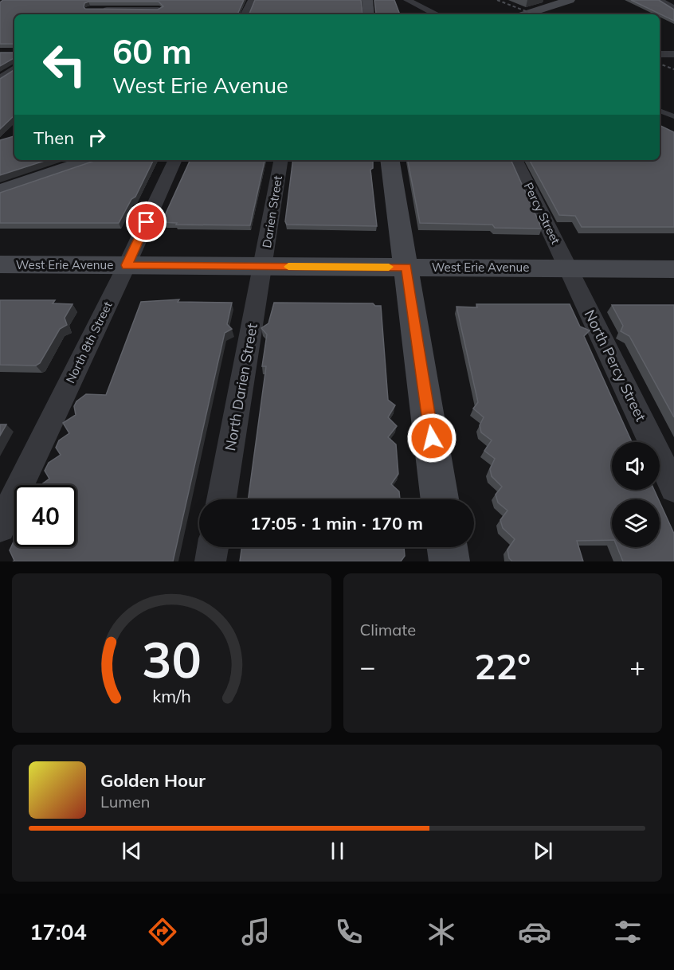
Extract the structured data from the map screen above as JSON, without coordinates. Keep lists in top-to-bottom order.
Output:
{
  "streets": {
    "street": [
      "Darien Street",
      "Percy Street",
      "West Erie Avenue",
      "North 8th Street",
      "North Percy Street",
      "North Darien Street"
    ]
  },
  "crossings": [
    ["Darien Street", "West Erie Avenue"],
    ["Darien Street", "North Darien Street"],
    ["Percy Street", "West Erie Avenue"],
    ["Percy Street", "North Percy Street"],
    ["West Erie Avenue", "North 8th Street"],
    ["West Erie Avenue", "North Percy Street"],
    ["West Erie Avenue", "North Darien Street"]
  ],
  "page": {
    "turn": ["60 m", "West Erie Avenue"],
    "then": "Then",
    "limit": "40",
    "trip": "17:05 · 1 min · 170 m",
    "tile": "Climate",
    "heat": ["−", "22°", "+"],
    "song": ["Golden Hour", "Lumen"],
    "tabs": "17:04",
    "gauge": ["30", "km/h"]
  }
}
